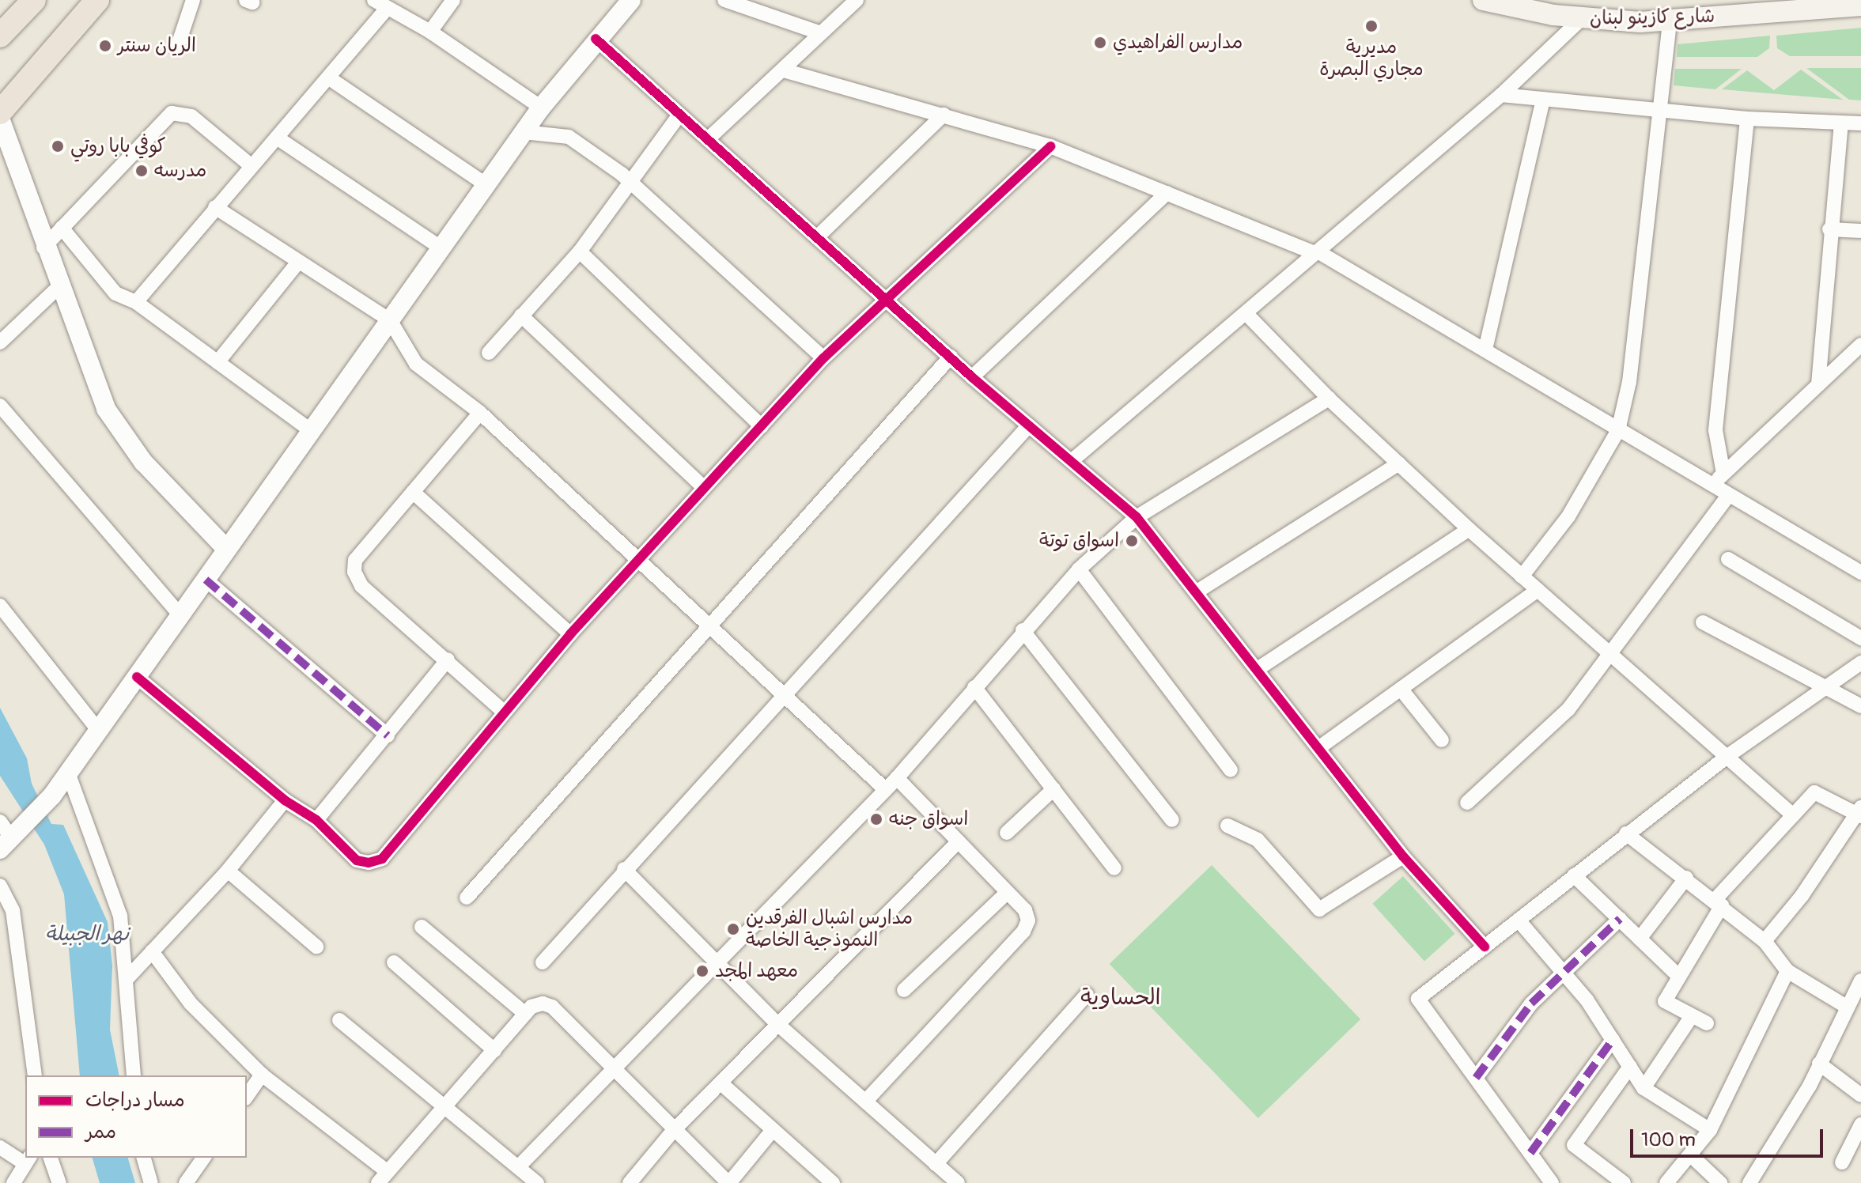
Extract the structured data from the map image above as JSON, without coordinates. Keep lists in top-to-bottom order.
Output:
{
  "streets": {
    "main road": ["شارع كازينو لبنان"]
  },
  "districts": ["الحساوية"],
  "water": ["نهر الجبيلة"],
  "places": [
    "مديرية مجاري البصرة",
    "مدارس الفراهيدي",
    "الريان سنتر",
    "كوفي بابا روتي",
    "مدرسه",
    "اسواق توتة",
    "اسواق جنه",
    "مدارس اشبال الفرقدين النموذجية الخاصة",
    "معهد المجد"
  ],
  "legend": ["مسار دراجات", "ممر"],
  "scale_bar": "100 m"
}
